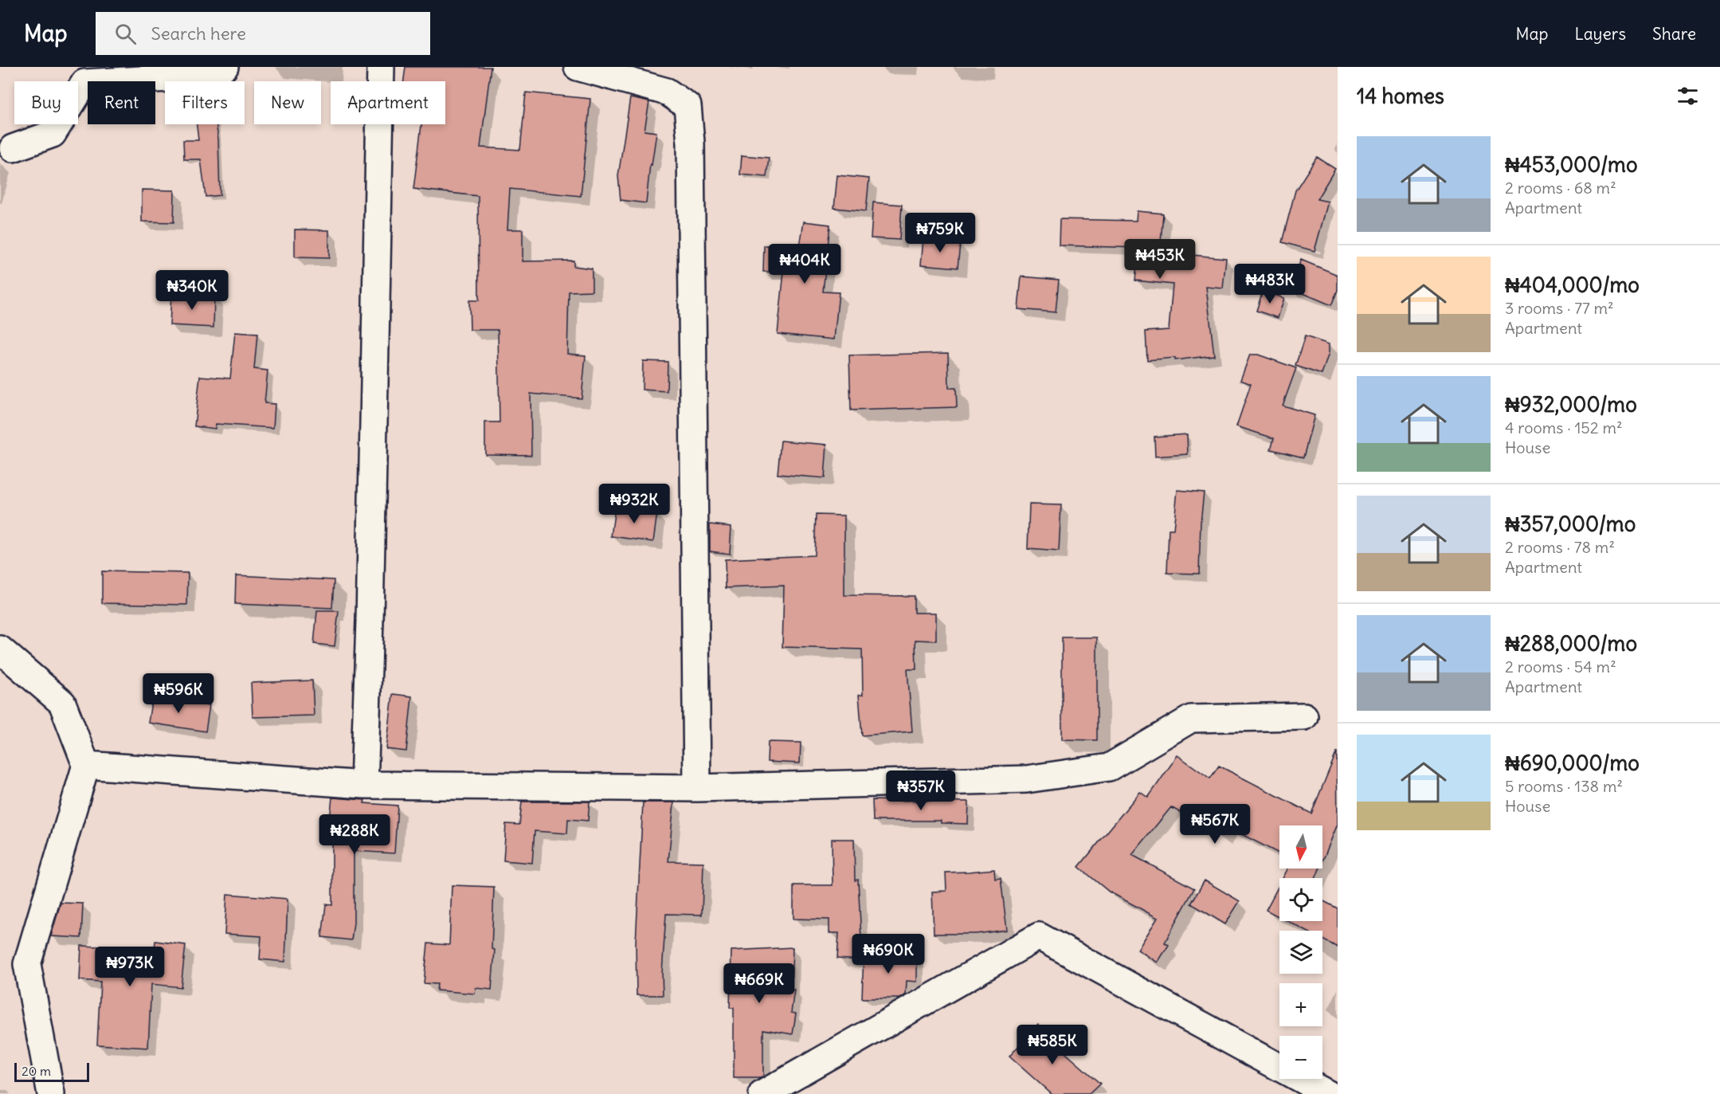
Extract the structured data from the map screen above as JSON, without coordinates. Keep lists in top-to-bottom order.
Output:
{
  "scale_bar": "20 m",
  "north": "bottom",
  "page": {
    "header": "Map",
    "search": "Search here",
    "nav": ["Map", "Layers", "Share"],
    "heading": "14 homes",
    "chip": [
      "Buy",
      "Rent",
      "Filters",
      "New",
      "Apartment"
    ],
    "list": [
      {
        "name": "₦453,000/mo",
        "note": "2 rooms · 68 m² · Apartment"
      },
      {
        "name": "₦404,000/mo",
        "note": "3 rooms · 77 m² · Apartment"
      },
      {
        "name": "₦932,000/mo",
        "note": "4 rooms · 152 m² · House"
      },
      {
        "name": "₦357,000/mo",
        "note": "2 rooms · 78 m² · Apartment"
      },
      {
        "name": "₦288,000/mo",
        "note": "2 rooms · 54 m² · Apartment"
      },
      {
        "name": "₦690,000/mo",
        "note": "5 rooms · 138 m² · House"
      }
    ],
    "price": [
      "₦759K",
      "₦453K",
      "₦404K",
      "₦483K",
      "₦340K",
      "₦932K",
      "₦596K",
      "₦357K",
      "₦567K",
      "₦288K",
      "₦690K",
      "₦973K",
      "₦669K",
      "₦585K"
    ],
    "map_buttons": ["+", "−"],
    "scale": "20 m"
  }
}
